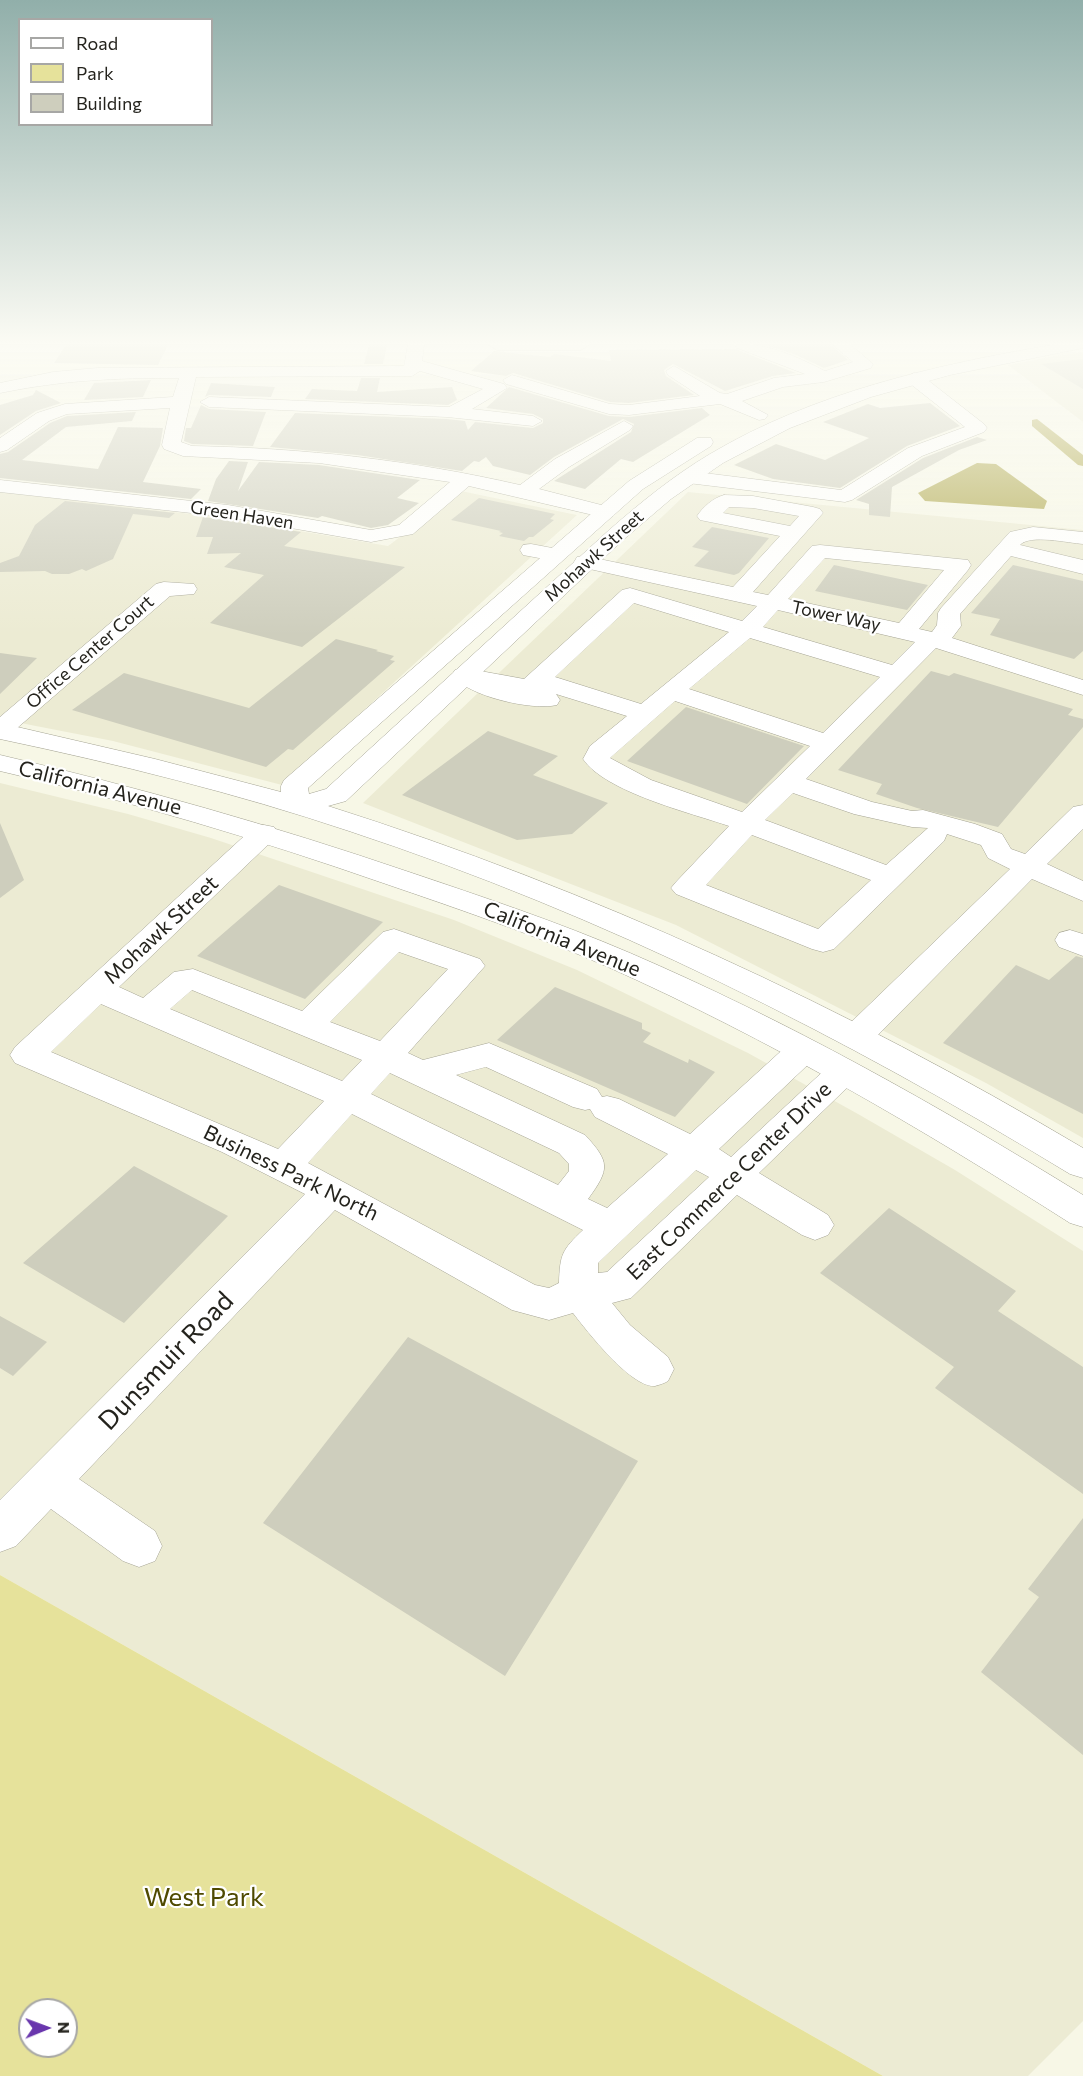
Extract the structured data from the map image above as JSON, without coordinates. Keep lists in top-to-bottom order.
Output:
{
  "streets": {
    "street": [
      "Green Haven",
      "Mohawk Street",
      "Tower Way",
      "Office Center Court",
      "California Avenue",
      "Business Park North",
      "East Commerce Center Drive",
      "Dunsmuir Road"
    ]
  },
  "crossings": [
    ["Mohawk Street", "Tower Way"],
    ["Mohawk Street", "California Avenue"],
    ["Mohawk Street", "Business Park North"],
    ["Office Center Court", "California Avenue"],
    ["California Avenue", "East Commerce Center Drive"],
    ["Business Park North", "East Commerce Center Drive"],
    ["Business Park North", "Dunsmuir Road"]
  ],
  "parks": ["West Park"],
  "legend": ["Road", "Park", "Building"],
  "north": "right"
}
